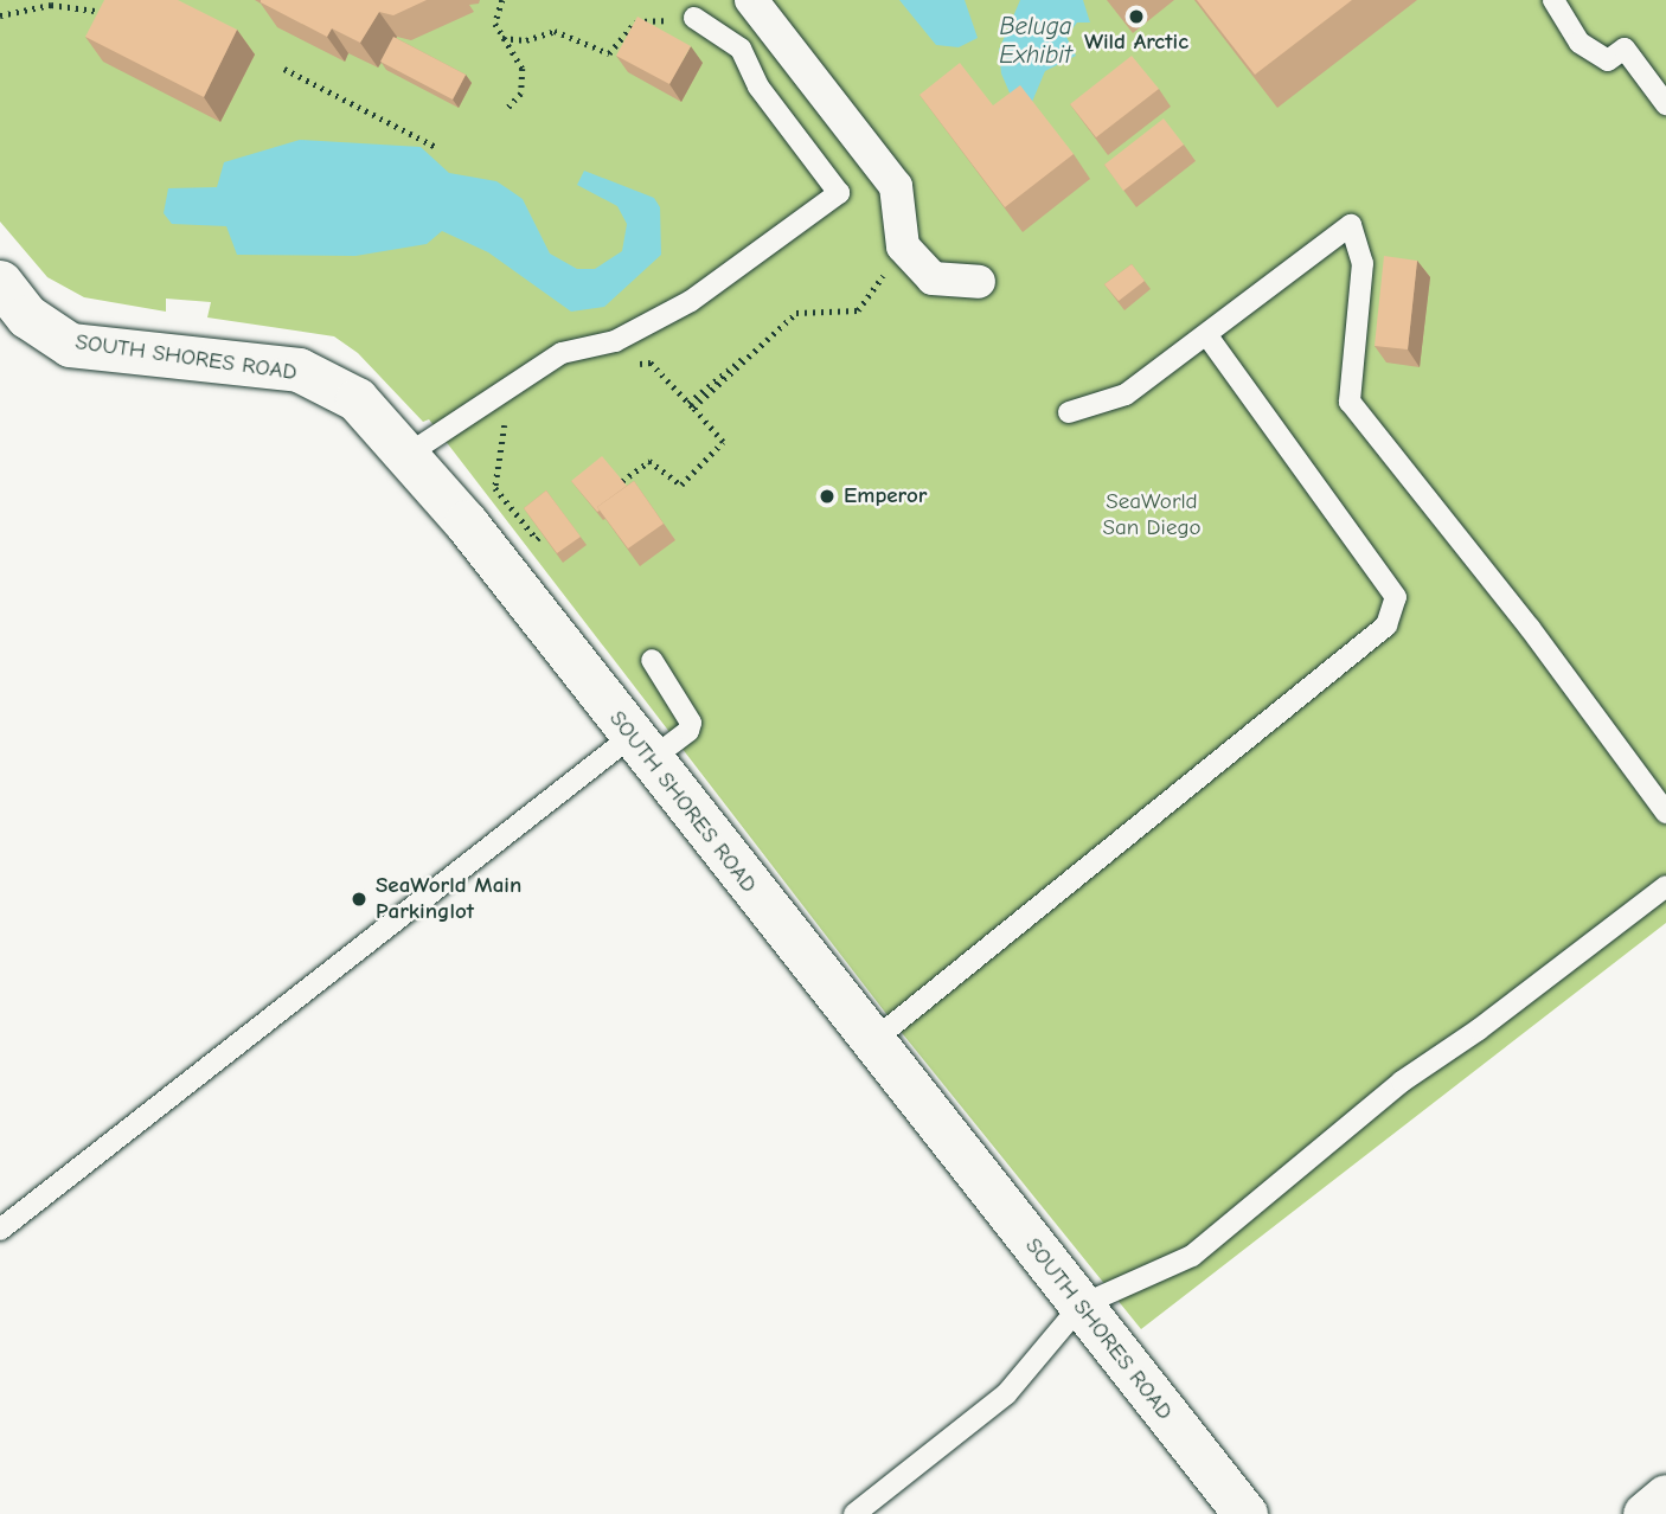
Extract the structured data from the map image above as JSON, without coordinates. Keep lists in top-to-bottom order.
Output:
{
  "streets": {
    "street": ["SOUTH SHORES ROAD"]
  },
  "water": ["Beluga Exhibit"],
  "parks": ["SeaWorld San Diego"],
  "places": ["Wild Arctic", "Emperor", "SeaWorld Main Parkinglot"]
}
